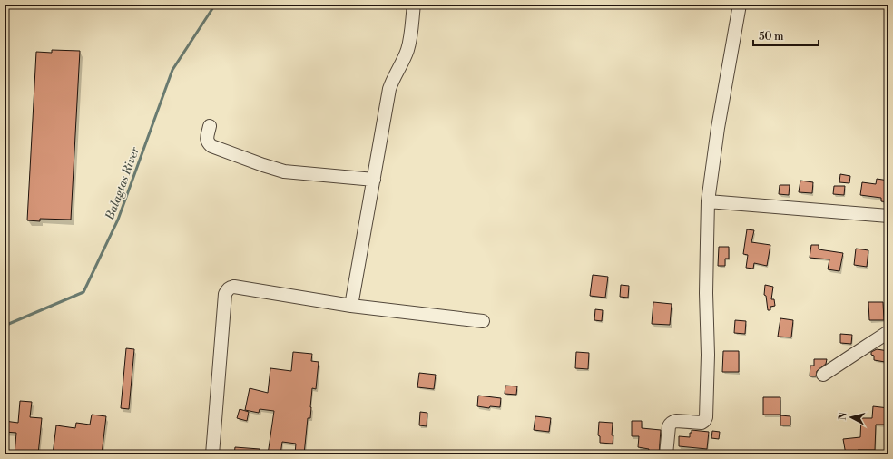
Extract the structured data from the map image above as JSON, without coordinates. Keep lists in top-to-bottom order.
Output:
{
  "water": ["Balagtas River"],
  "scale_bar": "50 m",
  "north": "left"
}
